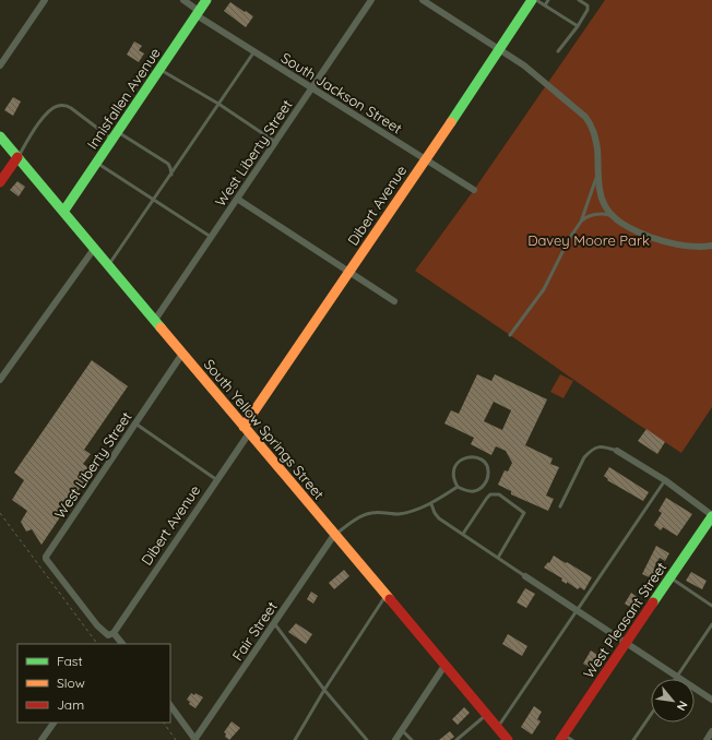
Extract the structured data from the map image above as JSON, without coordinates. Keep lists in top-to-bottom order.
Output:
{
  "streets": {
    "street": [
      "South Jackson Street",
      "Innisfallen Avenue",
      "West Liberty Street",
      "Dibert Avenue",
      "South Yellow Springs Street",
      "West Pleasant Street",
      "Fair Street"
    ]
  },
  "crossings": [
    ["South Jackson Street", "Innisfallen Avenue"],
    ["South Jackson Street", "West Liberty Street"],
    ["South Jackson Street", "Dibert Avenue"],
    ["Innisfallen Avenue", "South Yellow Springs Street"],
    ["West Liberty Street", "Dibert Avenue"],
    ["West Liberty Street", "South Yellow Springs Street"],
    ["Dibert Avenue", "South Yellow Springs Street"],
    ["South Yellow Springs Street", "Fair Street"]
  ],
  "parks": ["Davey Moore Park"],
  "legend": ["Fast", "Slow", "Jam"],
  "north": "bottom right"
}
